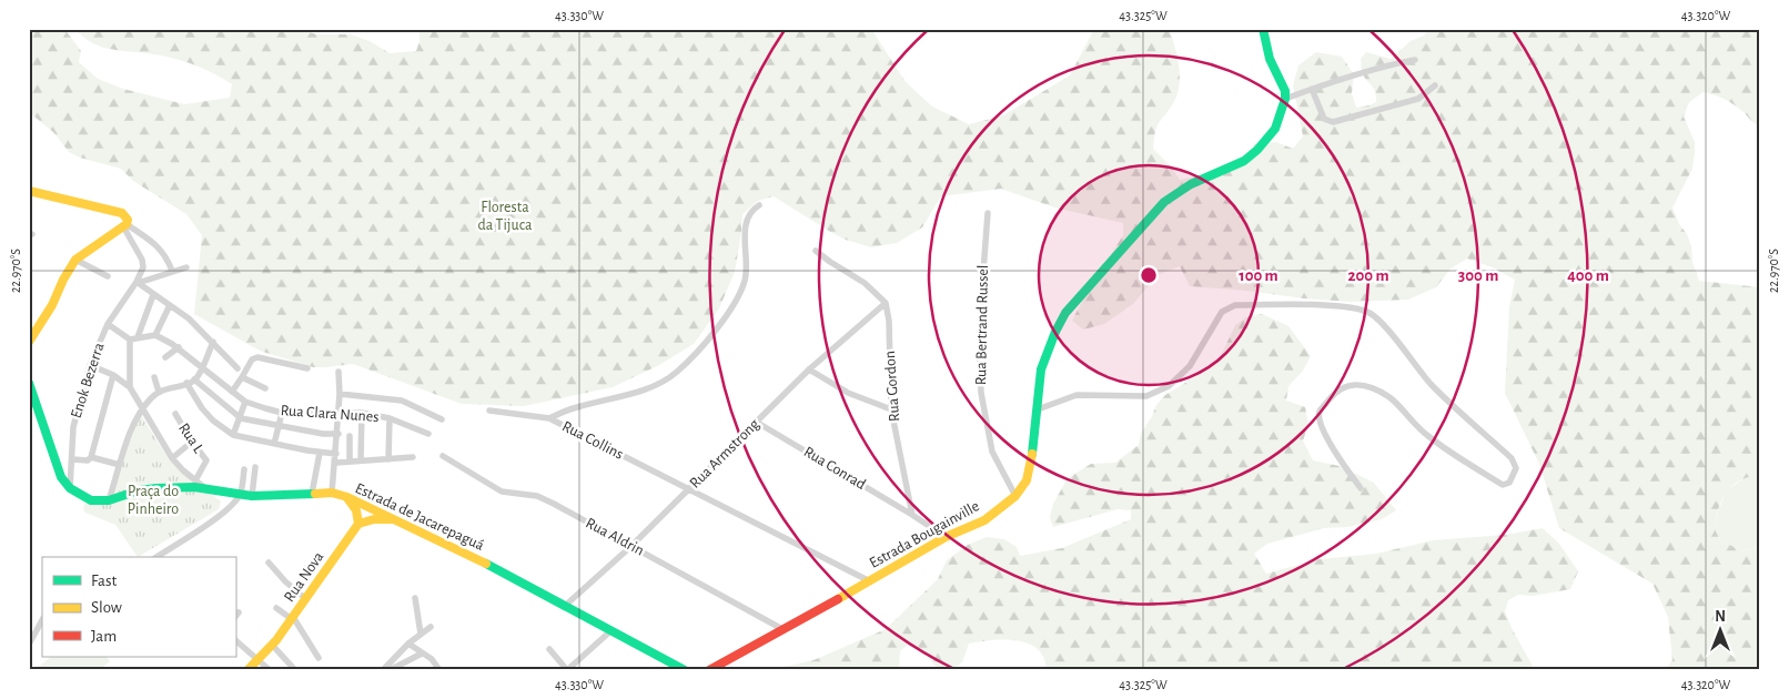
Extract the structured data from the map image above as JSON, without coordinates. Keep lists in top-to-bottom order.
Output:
{
  "streets": {
    "street": [
      "Rua Bertrand Russel",
      "Enok Bezerra",
      "Rua Gordon",
      "Rua Clara Nunes",
      "Rua L",
      "Rua Collins",
      "Rua Armstrong",
      "Rua Conrad",
      "Estrada de Jacarepaguá",
      "Estrada Bougainville",
      "Rua Aldrin",
      "Rua Nova"
    ]
  },
  "crossings": [
    ["Rua Bertrand Russel", "Estrada Bougainville"],
    ["Enok Bezerra", "Estrada de Jacarepaguá"],
    ["Rua Gordon", "Rua Armstrong"],
    ["Rua Gordon", "Rua Conrad"],
    ["Rua Collins", "Rua Armstrong"],
    ["Rua Collins", "Estrada Bougainville"],
    ["Rua Armstrong", "Rua Conrad"],
    ["Rua Armstrong", "Estrada de Jacarepaguá"],
    ["Rua Armstrong", "Rua Aldrin"],
    ["Estrada Bougainville", "Rua Aldrin"]
  ],
  "parks": ["Floresta da Tijuca", "Praça do Pinheiro"],
  "legend": ["Fast", "Slow", "Jam"],
  "north": "top",
  "coordinates": [
    "43.330°W",
    "43.325°W",
    "43.320°W",
    "22.970°S"
  ],
  "rings": [
    "100 m",
    "200 m",
    "300 m",
    "400 m"
  ]
}
